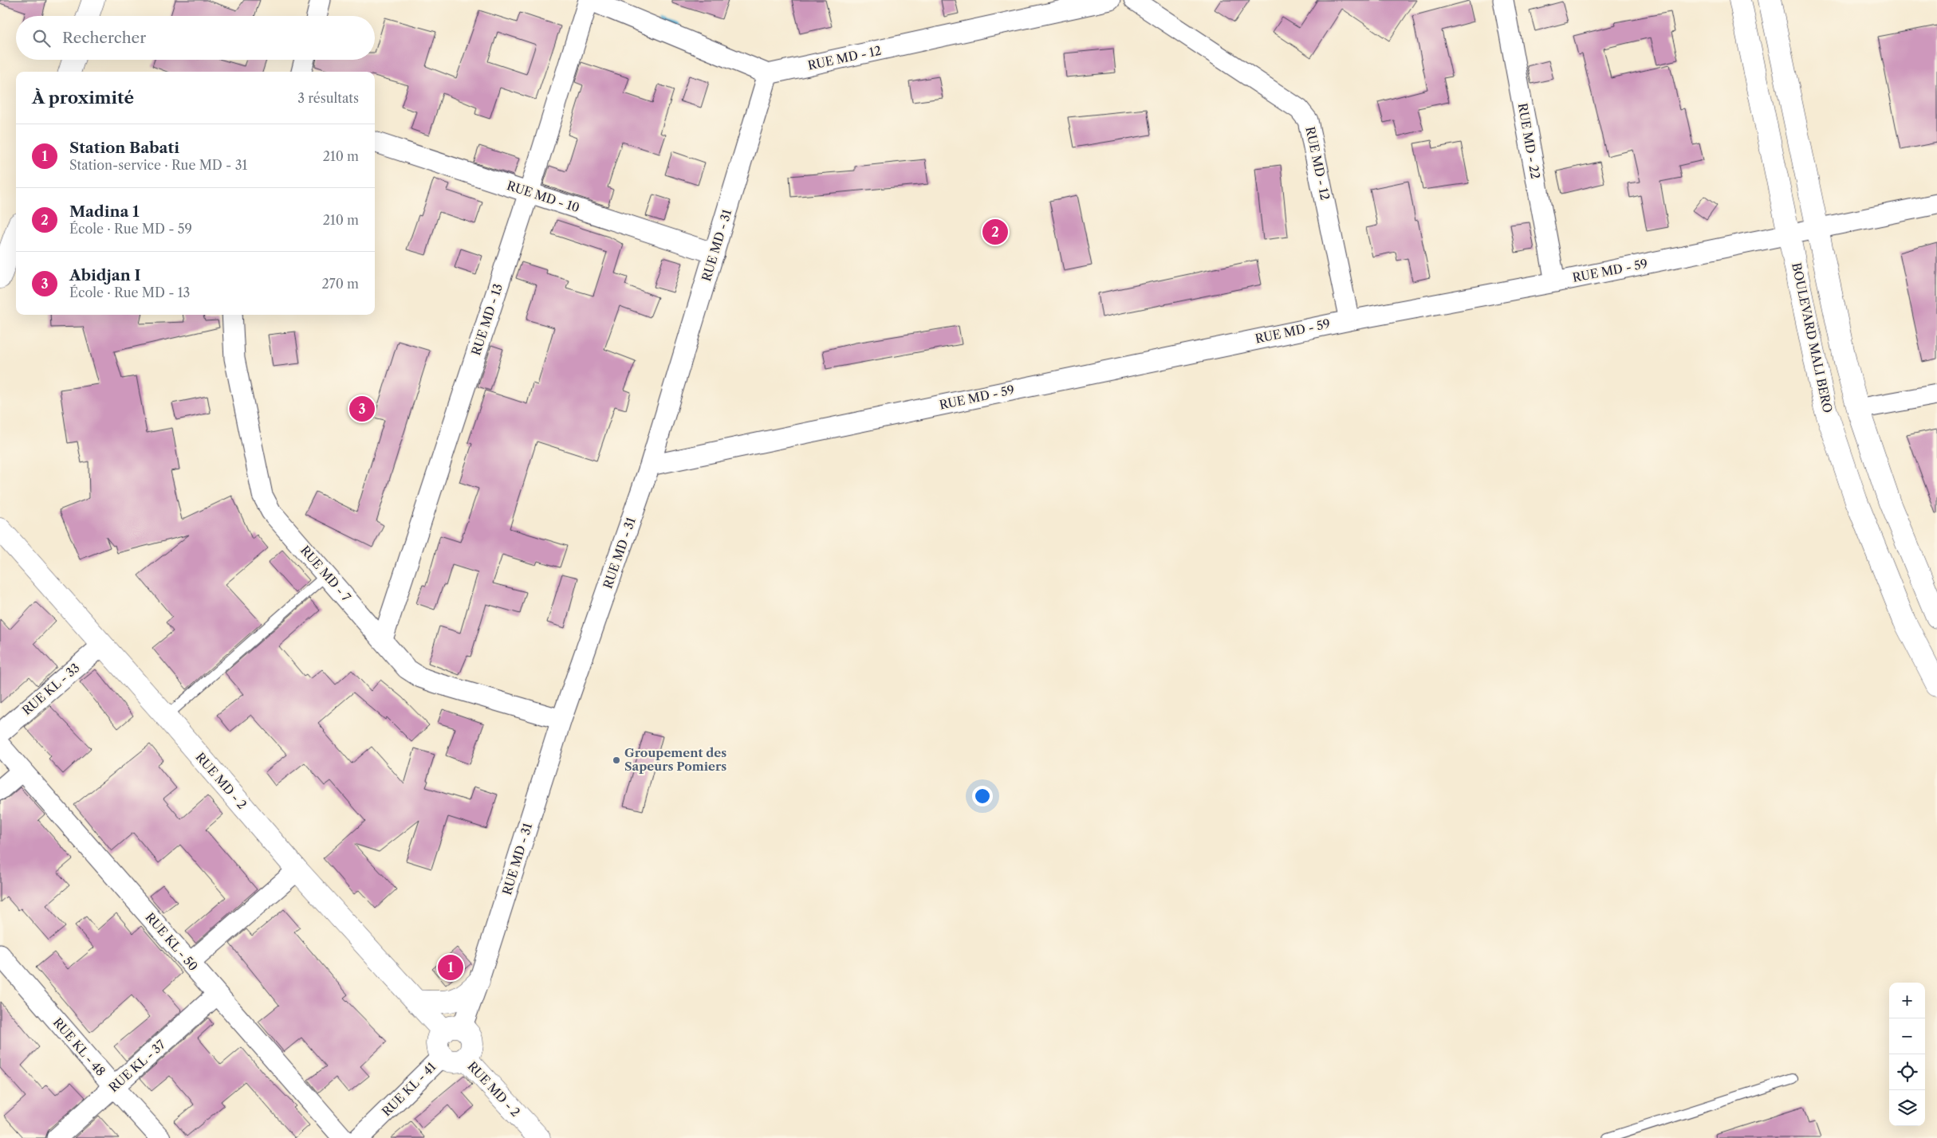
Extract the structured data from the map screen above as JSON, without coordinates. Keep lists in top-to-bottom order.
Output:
{
  "streets": {
    "main road": ["BOULEVARD MALI BERO", "RUE MD - 2"],
    "street": [
      "RUE MD - 12",
      "RUE MD - 22",
      "RUE MD - 10",
      "RUE MD - 31",
      "RUE MD - 59",
      "RUE MD - 13",
      "RUE MD - 7",
      "RUE KL - 33",
      "RUE KL - 50",
      "RUE KL - 48",
      "RUE KL - 37",
      "RUE KL - 41"
    ]
  },
  "crossings": [
    ["RUE MD - 12", "RUE MD - 31"],
    ["RUE MD - 12", "RUE MD - 59"],
    ["RUE MD - 22", "RUE MD - 59"],
    ["RUE MD - 10", "RUE MD - 31"],
    ["RUE MD - 10", "RUE MD - 13"],
    ["RUE MD - 31", "RUE MD - 59"],
    ["RUE MD - 31", "RUE MD - 7"],
    ["RUE MD - 31", "RUE MD - 2"],
    ["RUE MD - 31", "RUE KL - 41"],
    ["RUE MD - 59", "BOULEVARD MALI BERO"],
    ["RUE MD - 13", "RUE MD - 7"],
    ["RUE KL - 33", "RUE MD - 2"],
    ["RUE MD - 2", "RUE KL - 41"],
    ["RUE KL - 50", "RUE KL - 37"],
    ["RUE KL - 48", "RUE KL - 37"]
  ],
  "places": ["Groupement des Sapeurs Pomiers"],
  "page": {
    "search": "Rechercher",
    "heading": ["À proximité", "3 résultats"],
    "list": [
      {
        "mark": "1",
        "name": "Station Babati",
        "note": "Station-service · Rue MD - 31",
        "value": "210 m"
      },
      {
        "mark": "2",
        "name": "Madina 1",
        "note": "École · Rue MD - 59",
        "value": "210 m"
      },
      {
        "mark": "3",
        "name": "Abidjan I",
        "note": "École · Rue MD - 13",
        "value": "270 m"
      }
    ],
    "pins": ["2", "3", "1"],
    "map_buttons": ["+", "−"]
  }
}
